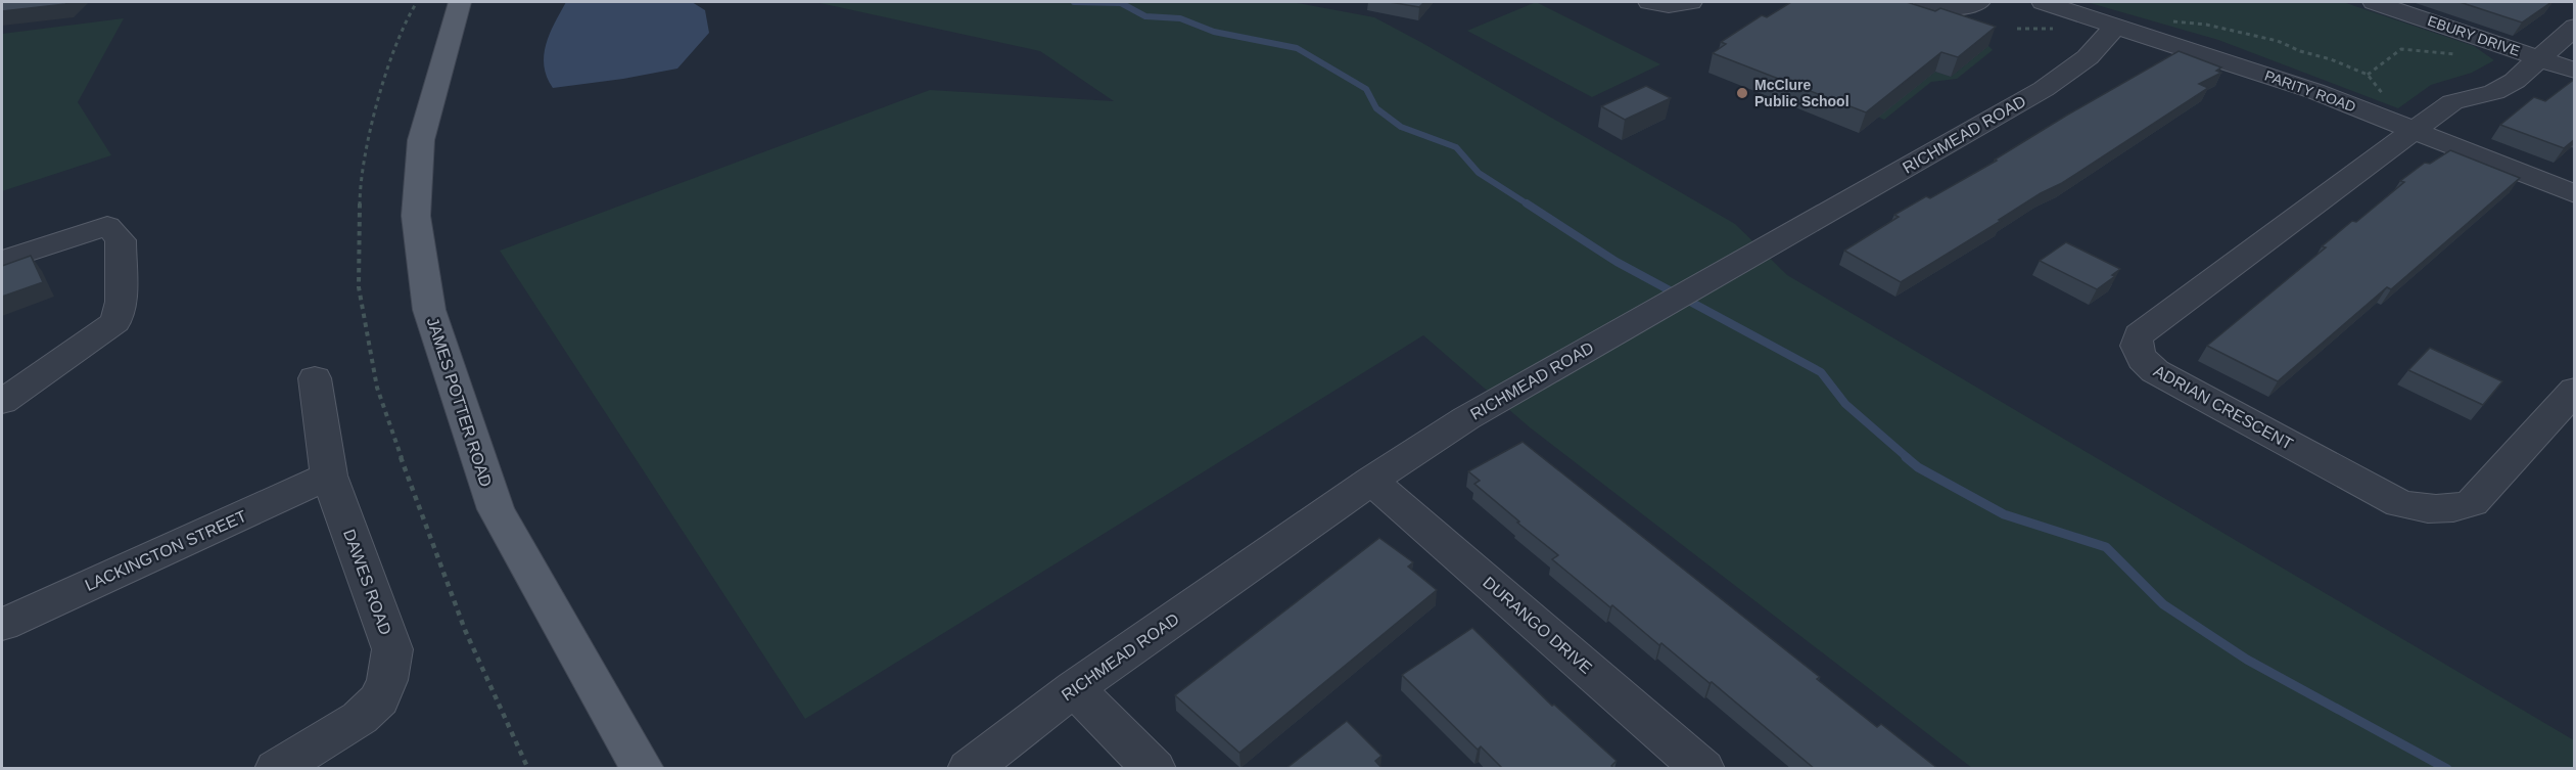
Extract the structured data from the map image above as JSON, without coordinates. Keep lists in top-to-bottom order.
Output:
{
  "streets": {
    "main road": ["JAMES POTTER ROAD"],
    "street": [
      "EBURY DRIVE",
      "PARITY ROAD",
      "RICHMEAD ROAD",
      "ADRIAN CRESCENT",
      "LACKINGTON STREET",
      "DAWES ROAD",
      "DURANGO DRIVE"
    ]
  },
  "crossings": [
    ["PARITY ROAD", "RICHMEAD ROAD"],
    ["PARITY ROAD", "ADRIAN CRESCENT"],
    ["RICHMEAD ROAD", "DURANGO DRIVE"],
    ["LACKINGTON STREET", "DAWES ROAD"]
  ],
  "places": ["McClure Public School"]
}
